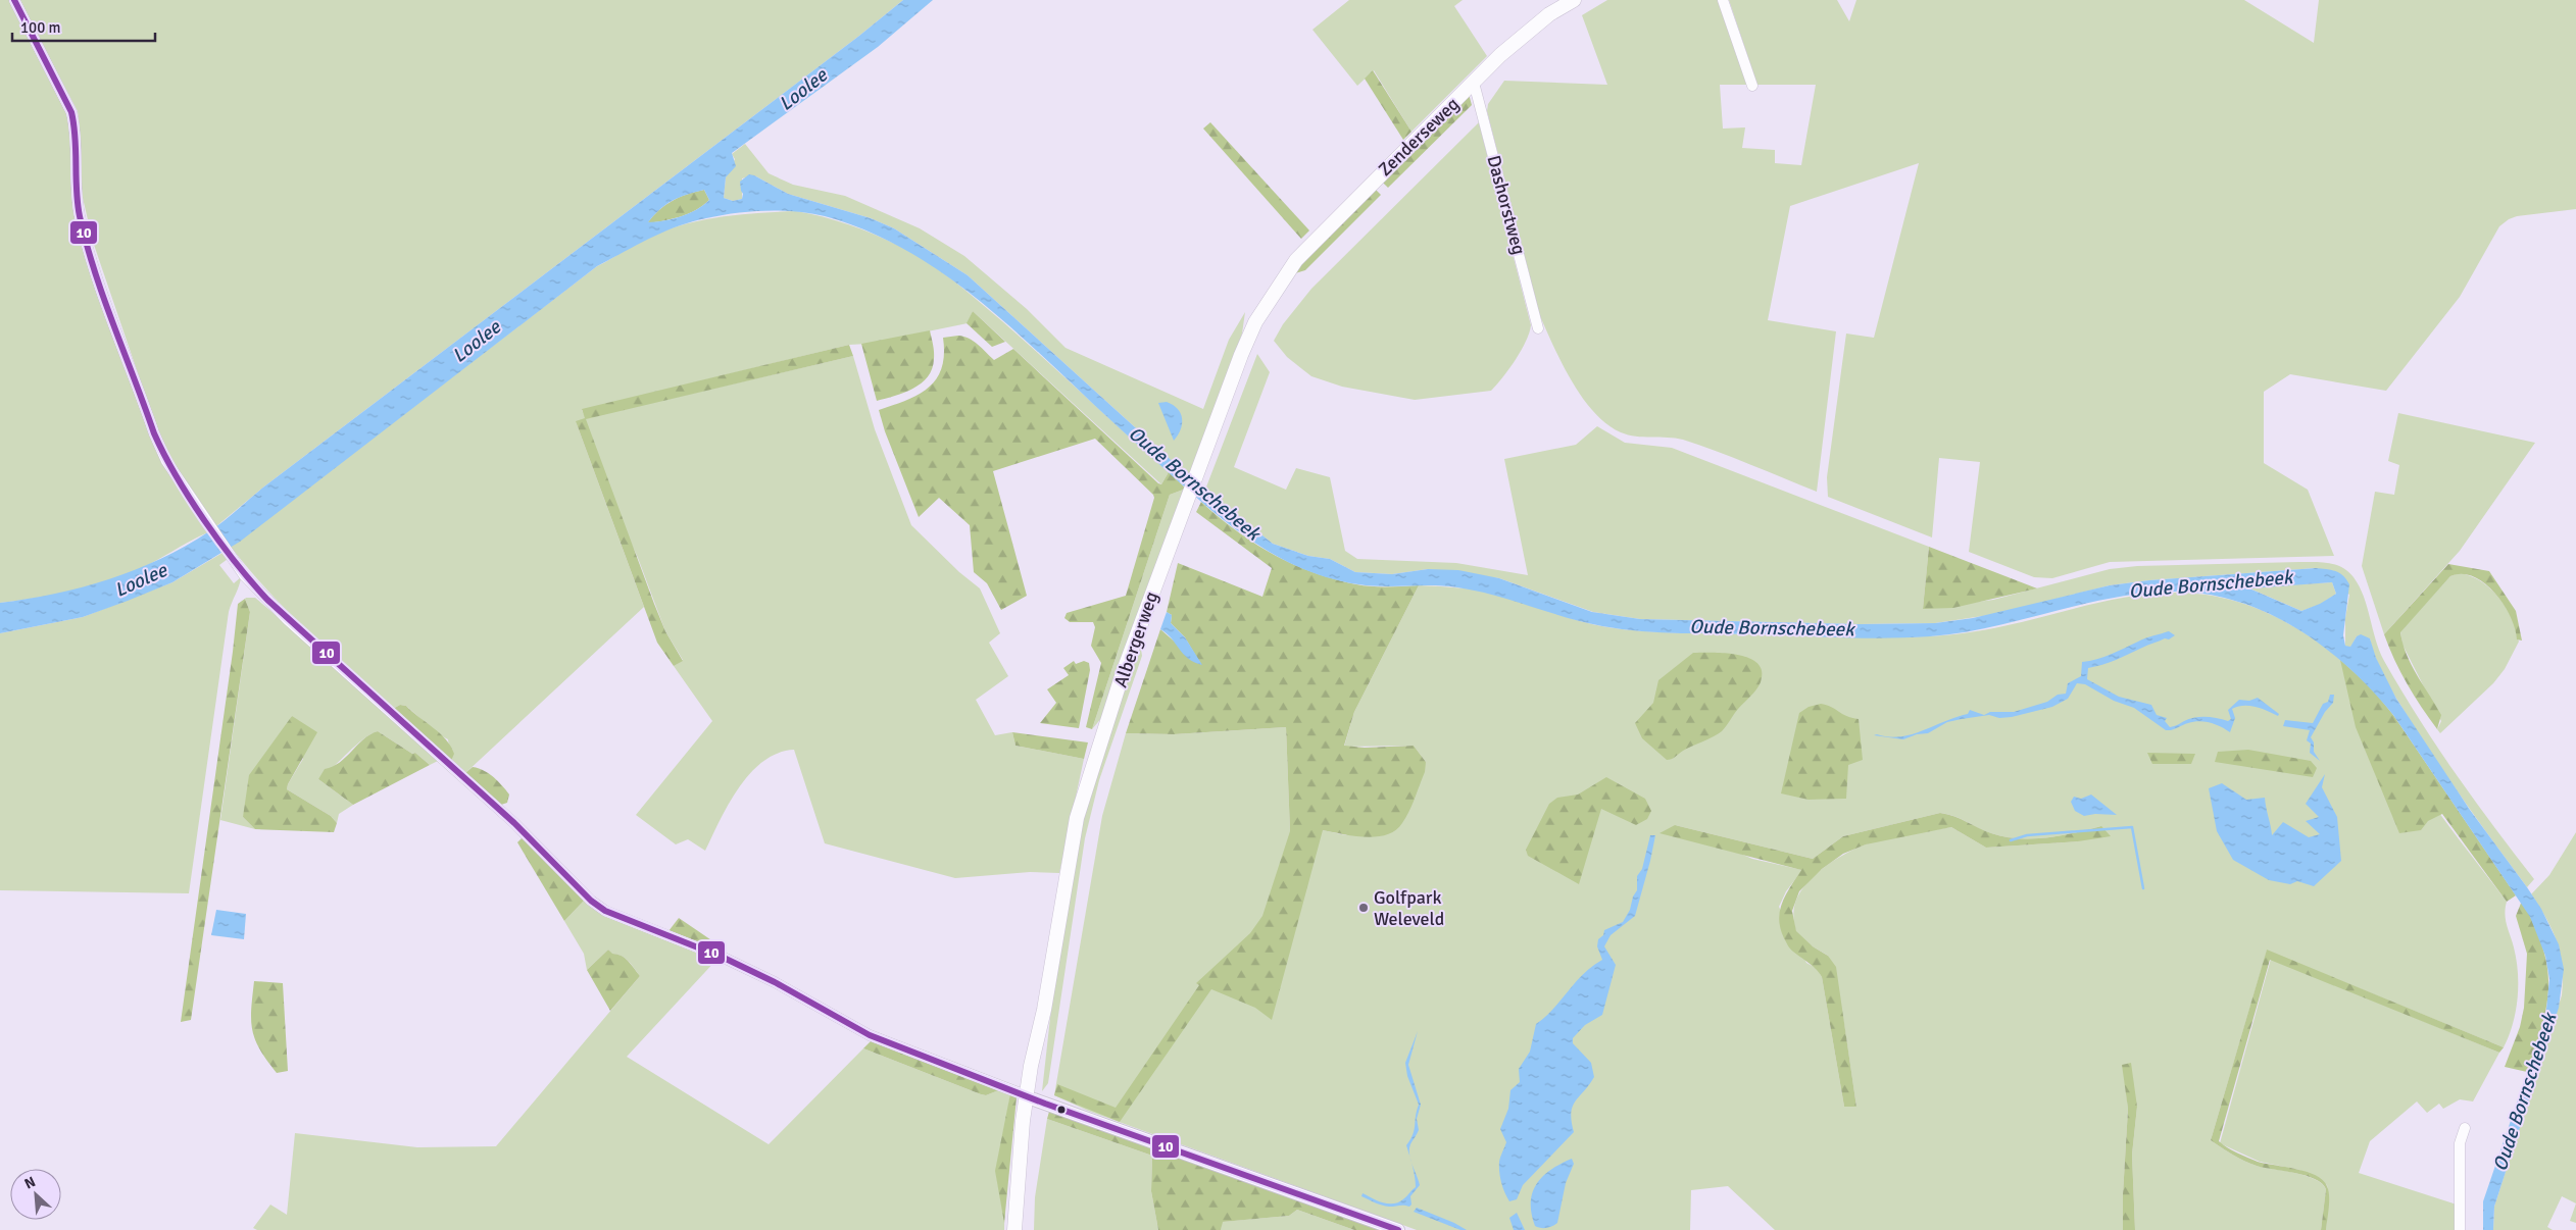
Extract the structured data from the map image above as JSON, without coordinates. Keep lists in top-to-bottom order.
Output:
{
  "streets": {
    "main road": ["Zenderseweg", "Albergerweg"],
    "street": ["Dashorstweg"]
  },
  "crossings": [
    ["Zenderseweg", "Dashorstweg"],
    ["Zenderseweg", "Albergerweg"]
  ],
  "water": ["Loolee", "Oude Bornschebeek"],
  "places": ["Golfpark Weleveld"],
  "lines": ["transit line 10"],
  "scale_bar": "100 m",
  "north": "top left"
}
